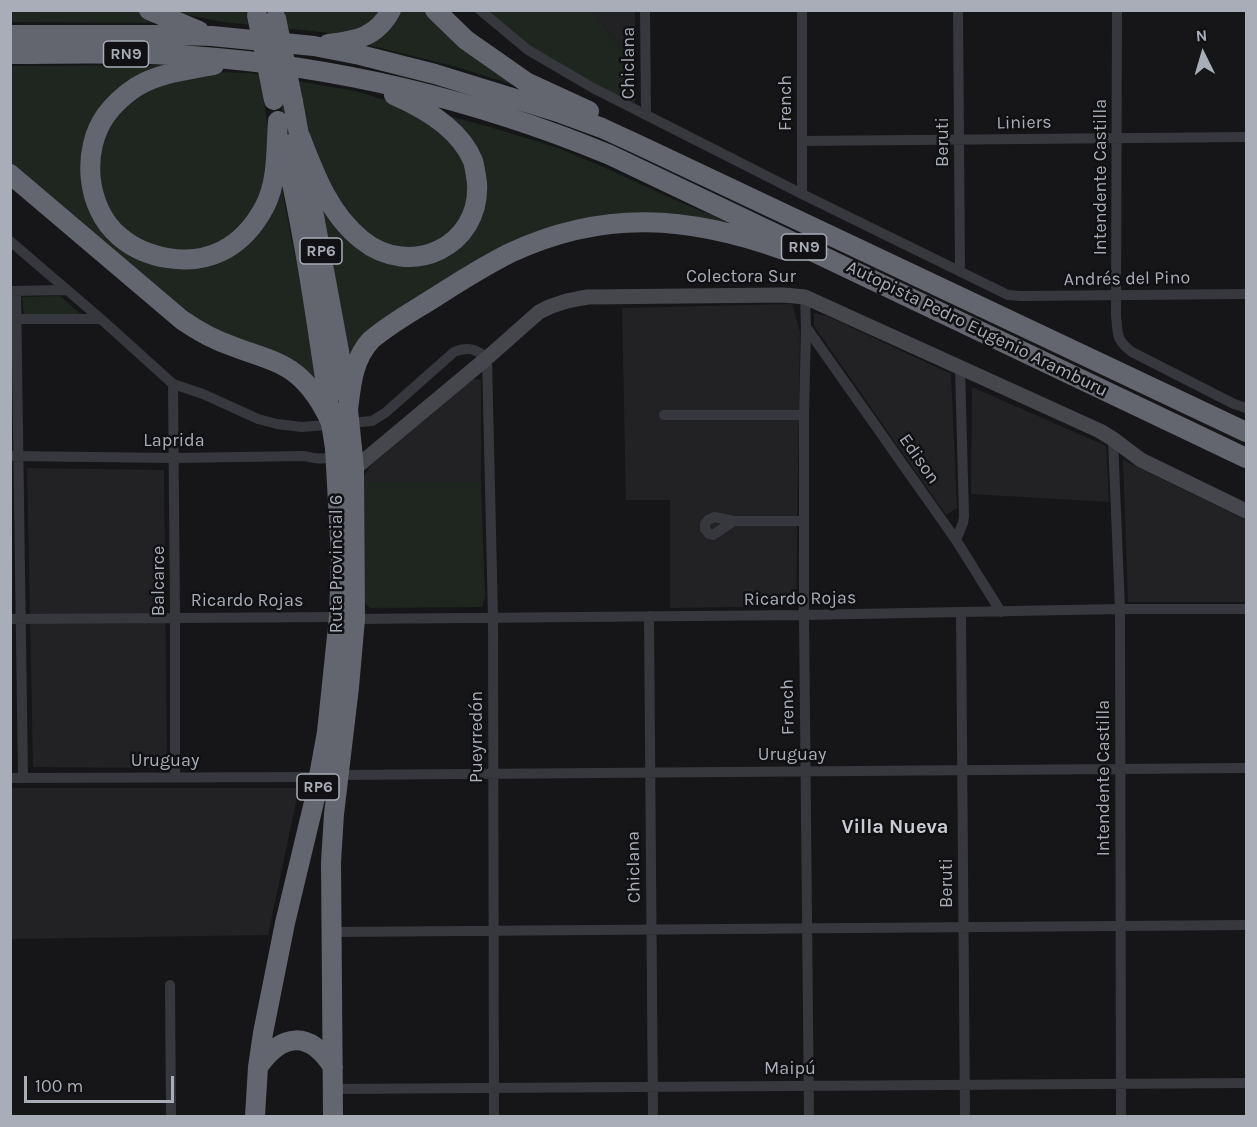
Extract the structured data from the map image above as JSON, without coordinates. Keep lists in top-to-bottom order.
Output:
{
  "streets": {
    "highway": [
      "RN9",
      "RP6",
      "Autopista Pedro Eugenio Aramburu",
      "Ruta Provincial 6"
    ],
    "street": [
      "Chiclana",
      "French",
      "Liniers",
      "Beruti",
      "Intendente Castilla",
      "Colectora Sur",
      "Andrés del Pino",
      "Laprida",
      "Edison",
      "Balcarce",
      "Ricardo Rojas",
      "Pueyrredón",
      "Uruguay",
      "Maipú"
    ]
  },
  "crossings": [
    ["Chiclana", "Ricardo Rojas"],
    ["Chiclana", "Uruguay"],
    ["Chiclana", "Maipú"],
    ["French", "Liniers"],
    ["French", "Colectora Sur"],
    ["French", "Edison"],
    ["French", "Ricardo Rojas"],
    ["French", "Uruguay"],
    ["French", "Maipú"],
    ["Liniers", "Beruti"],
    ["Liniers", "Intendente Castilla"],
    ["Beruti", "Andrés del Pino"],
    ["Beruti", "Ricardo Rojas"],
    ["Beruti", "Uruguay"],
    ["Beruti", "Maipú"],
    ["Intendente Castilla", "Colectora Sur"],
    ["Intendente Castilla", "Andrés del Pino"],
    ["Intendente Castilla", "Ricardo Rojas"],
    ["Intendente Castilla", "Uruguay"],
    ["Intendente Castilla", "Maipú"],
    ["Colectora Sur", "Ruta Provincial 6"],
    ["Colectora Sur", "Pueyrredón"],
    ["Laprida", "Ruta Provincial 6"],
    ["Laprida", "Balcarce"],
    ["Edison", "Ricardo Rojas"],
    ["Ruta Provincial 6", "Ricardo Rojas"],
    ["Ruta Provincial 6", "Uruguay"],
    ["Ruta Provincial 6", "Maipú"],
    ["Balcarce", "Ricardo Rojas"],
    ["Balcarce", "Uruguay"],
    ["Ricardo Rojas", "Pueyrredón"],
    ["Pueyrredón", "Uruguay"],
    ["Pueyrredón", "Maipú"]
  ],
  "districts": ["Villa Nueva"],
  "scale_bar": "100 m",
  "north": "top"
}
